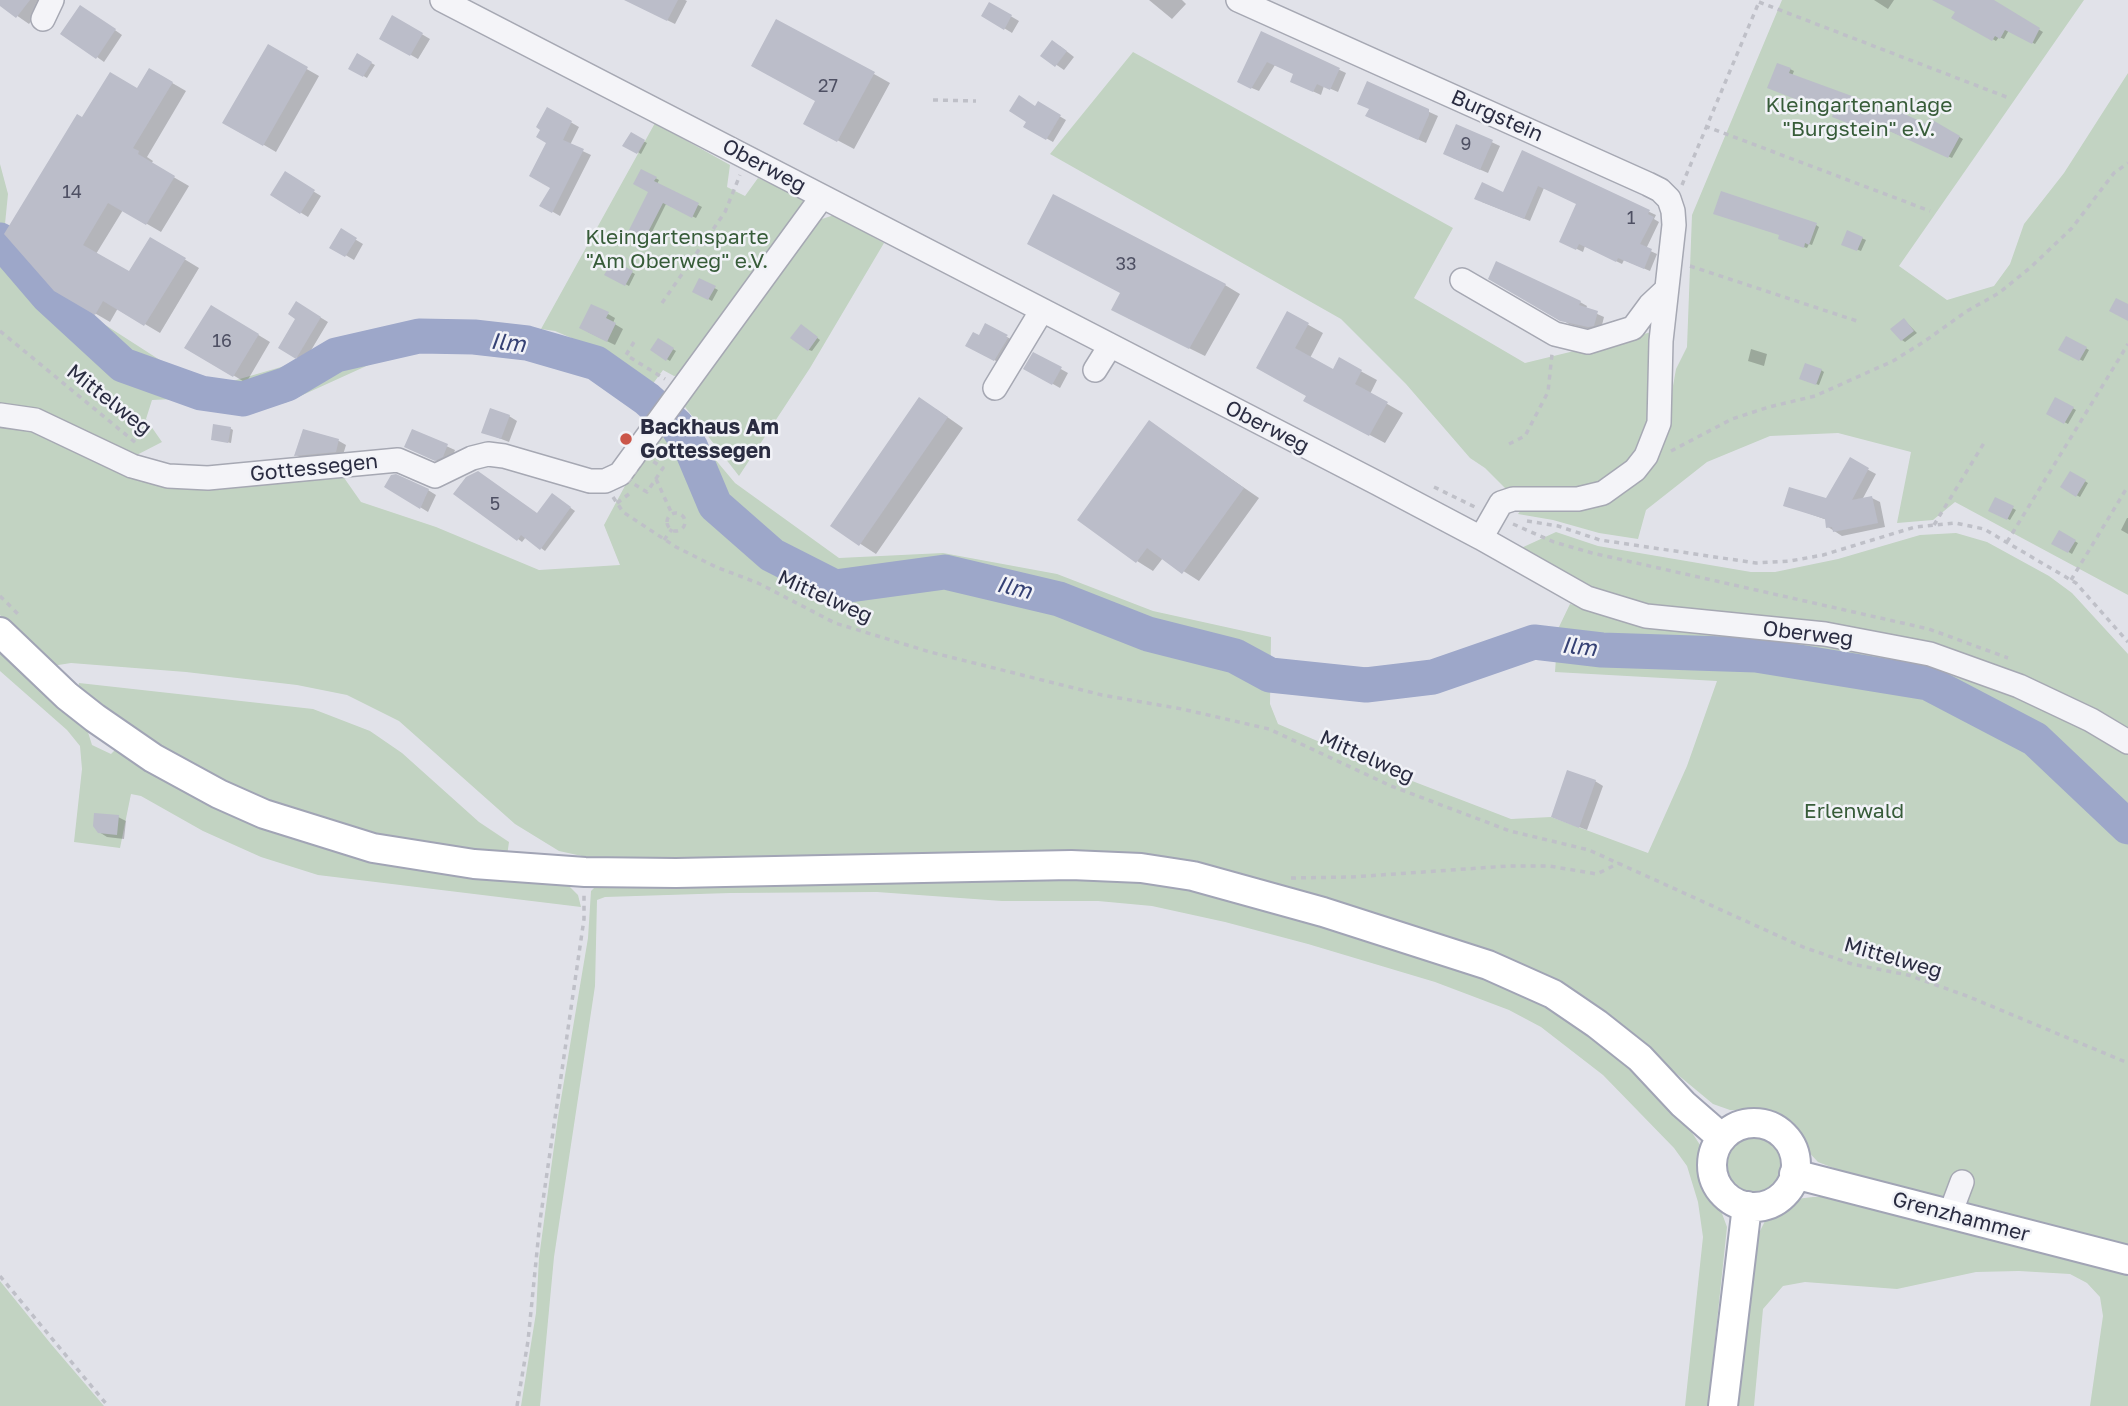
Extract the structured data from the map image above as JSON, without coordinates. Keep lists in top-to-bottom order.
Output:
{
  "streets": {
    "main road": ["Grenzhammer"],
    "street": ["Burgstein", "Oberweg", "Gottessegen"],
    "path": ["Mittelweg"]
  },
  "crossings": [
    ["Mittelweg", "Gottessegen"]
  ],
  "water": ["Ilm"],
  "parks": ["Kleingartenanlage \"Burgstein\" e.V.", "Kleingartensparte \"Am Oberweg\" e.V.", "Erlenwald"],
  "places": ["Backhaus Am Gottessegen"],
  "house_numbers": [
    "27",
    "9",
    "14",
    "1",
    "33",
    "16",
    "5"
  ]
}
